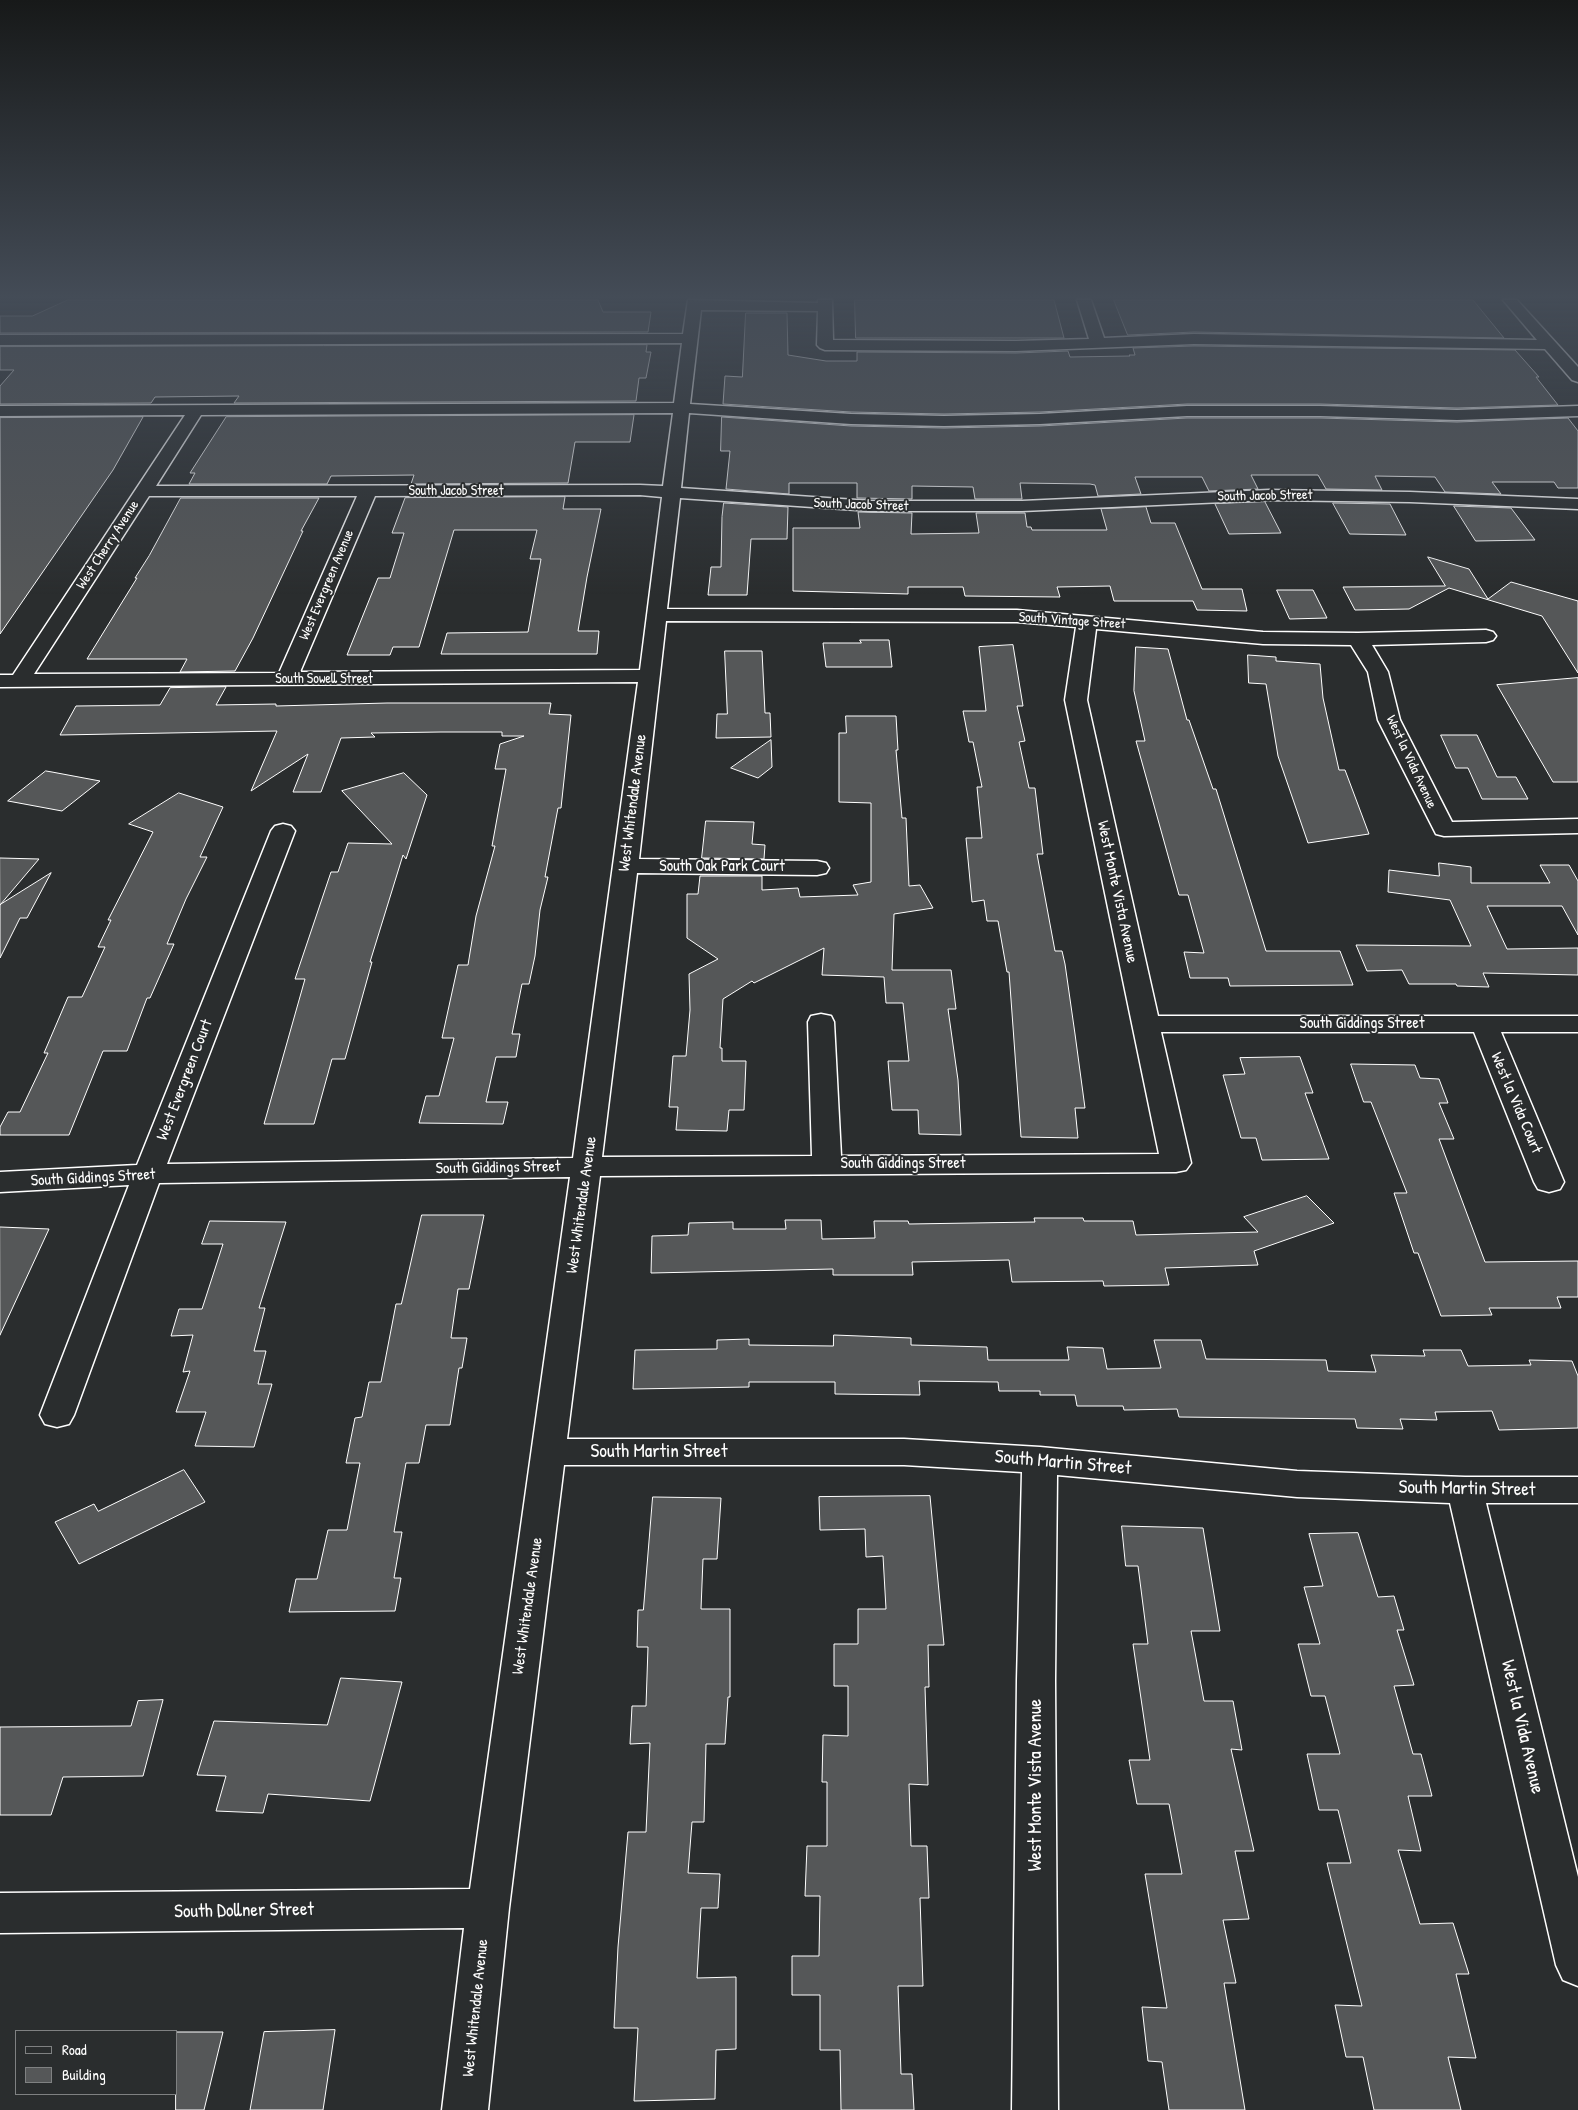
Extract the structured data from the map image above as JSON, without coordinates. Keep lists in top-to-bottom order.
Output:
{
  "streets": {
    "street": [
      "South Jacob Street",
      "West Cherry Avenue",
      "West Evergreen Avenue",
      "South Vintage Street",
      "South Sowell Street",
      "West la Vida Avenue",
      "West Whitendale Avenue",
      "South Oak Park Court",
      "West Monte Vista Avenue",
      "South Giddings Street",
      "West Evergreen Court",
      "West la Vida Court",
      "South Martin Street",
      "South Dollner Street"
    ]
  },
  "crossings": [
    ["South Jacob Street", "West Cherry Avenue"],
    ["South Jacob Street", "West Evergreen Avenue"],
    ["South Jacob Street", "West Whitendale Avenue"],
    ["West Cherry Avenue", "South Sowell Street"],
    ["West Evergreen Avenue", "South Sowell Street"],
    ["South Vintage Street", "West la Vida Avenue"],
    ["South Vintage Street", "West Whitendale Avenue"],
    ["South Vintage Street", "West Monte Vista Avenue"],
    ["South Sowell Street", "West Whitendale Avenue"],
    ["West la Vida Avenue", "South Martin Street"],
    ["West Whitendale Avenue", "South Oak Park Court"],
    ["West Whitendale Avenue", "South Giddings Street"],
    ["West Whitendale Avenue", "South Martin Street"],
    ["West Whitendale Avenue", "South Dollner Street"],
    ["West Monte Vista Avenue", "South Giddings Street"],
    ["West Monte Vista Avenue", "South Martin Street"],
    ["South Giddings Street", "West Evergreen Court"],
    ["South Giddings Street", "West la Vida Court"]
  ],
  "legend": ["Road", "Building"]
}
